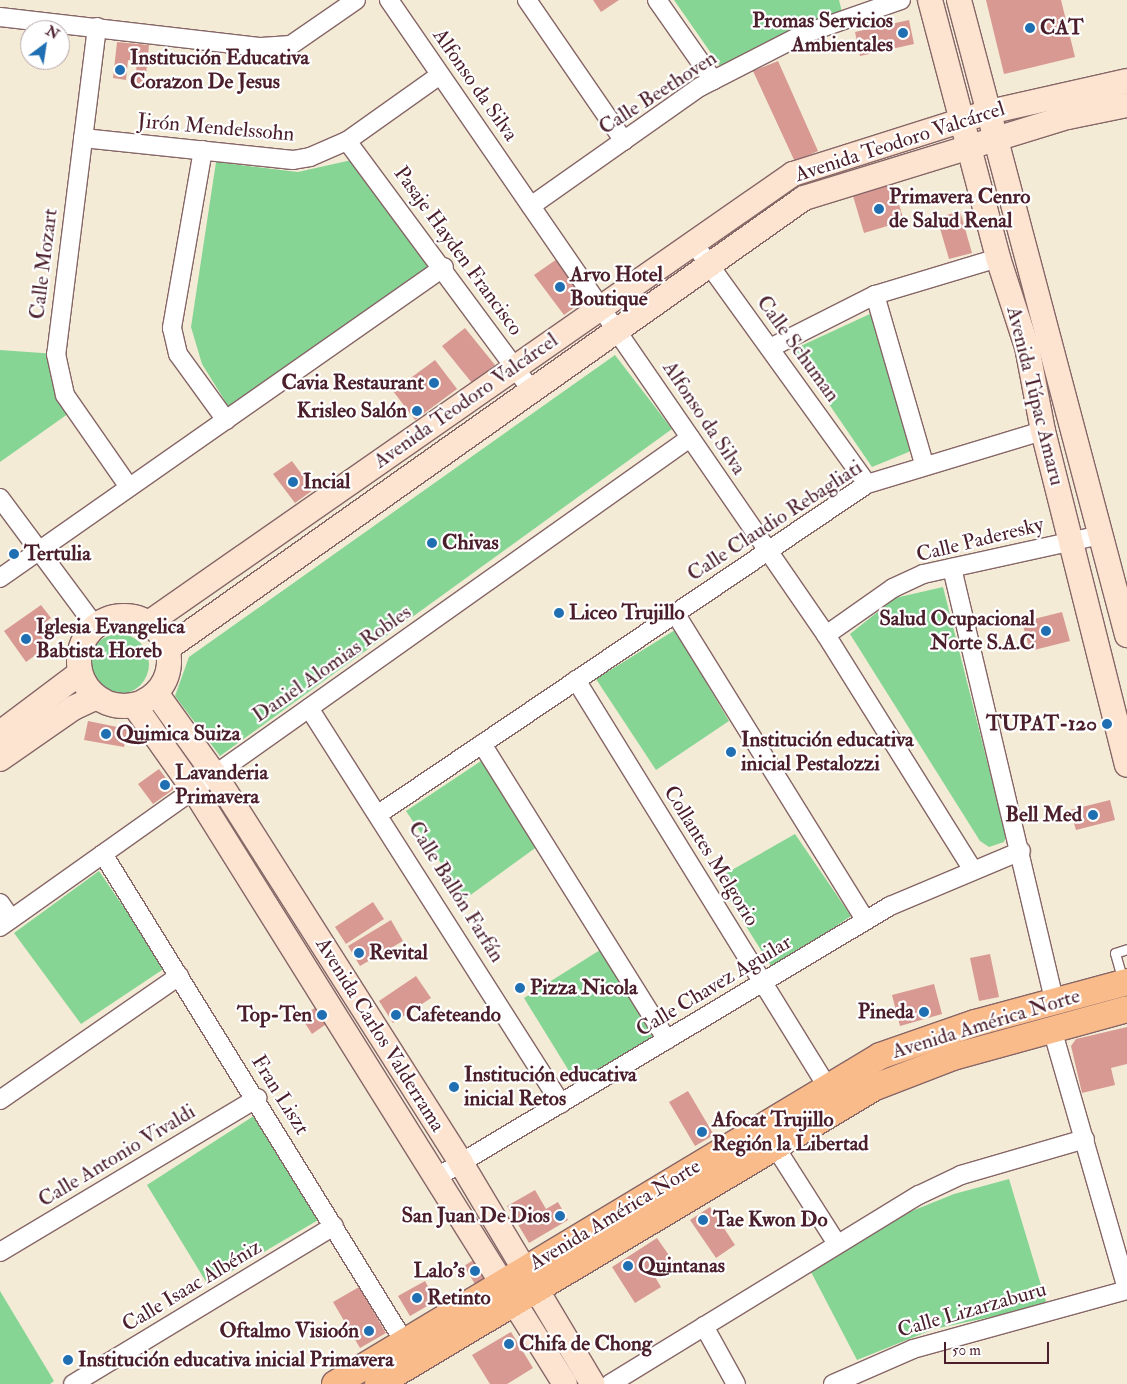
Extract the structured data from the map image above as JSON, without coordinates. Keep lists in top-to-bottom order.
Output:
{
  "streets": {
    "main road": ["Avenida América Norte"],
    "street": [
      "Alfonso da Silva",
      "Calle Beethoven",
      "Jirón Mendelssohn",
      "Avenida Teodoro Valcárcel",
      "Pasaje Hayden Francisco",
      "Calle Mozart",
      "Calle Schuman",
      "Avenida Túpac Amaru",
      "Calle Claudio Rebagliati",
      "Calle Paderesky",
      "Daniel Alomias Robles",
      "Collantes Melgorio",
      "Calle Ballón Farfán",
      "Calle Chavez Aguilar",
      "Avenida Carlos Valderrama",
      "Fran Liszt",
      "Calle Antonio Vivaldi",
      "Calle Isaac Albéniz",
      "Calle Lizarzaburu"
    ]
  },
  "crossings": [
    ["Alfonso da Silva", "Calle Beethoven"],
    ["Alfonso da Silva", "Jirón Mendelssohn"],
    ["Alfonso da Silva", "Avenida Teodoro Valcárcel"],
    ["Alfonso da Silva", "Calle Claudio Rebagliati"],
    ["Alfonso da Silva", "Calle Paderesky"],
    ["Alfonso da Silva", "Daniel Alomias Robles"],
    ["Alfonso da Silva", "Calle Chavez Aguilar"],
    ["Jirón Mendelssohn", "Pasaje Hayden Francisco"],
    ["Jirón Mendelssohn", "Calle Mozart"],
    ["Avenida Teodoro Valcárcel", "Pasaje Hayden Francisco"],
    ["Avenida Teodoro Valcárcel", "Calle Schuman"],
    ["Avenida Teodoro Valcárcel", "Avenida Túpac Amaru"],
    ["Avenida Teodoro Valcárcel", "Avenida Carlos Valderrama"],
    ["Calle Schuman", "Calle Claudio Rebagliati"],
    ["Avenida Túpac Amaru", "Calle Claudio Rebagliati"],
    ["Avenida Túpac Amaru", "Calle Paderesky"],
    ["Calle Claudio Rebagliati", "Collantes Melgorio"],
    ["Calle Claudio Rebagliati", "Calle Ballón Farfán"],
    ["Daniel Alomias Robles", "Calle Ballón Farfán"],
    ["Daniel Alomias Robles", "Avenida Carlos Valderrama"],
    ["Daniel Alomias Robles", "Fran Liszt"],
    ["Collantes Melgorio", "Calle Chavez Aguilar"],
    ["Collantes Melgorio", "Avenida América Norte"],
    ["Calle Ballón Farfán", "Calle Chavez Aguilar"],
    ["Calle Chavez Aguilar", "Avenida Carlos Valderrama"],
    ["Avenida América Norte", "Avenida Carlos Valderrama"],
    ["Avenida América Norte", "Fran Liszt"],
    ["Fran Liszt", "Calle Antonio Vivaldi"],
    ["Fran Liszt", "Calle Isaac Albéniz"]
  ],
  "places": [
    "CAT",
    "Promas Servicios Ambientales",
    "Institución Educativa Corazon De Jesus",
    "Primavera Cenro de Salud Renal",
    "Arvo Hotel Boutique",
    "Cavia Restaurant",
    "Krisleo Salón",
    "Incial",
    "Chivas",
    "Tertulia",
    "Liceo Trujillo",
    "Salud Ocupacional Norte S.A.C",
    "Iglesia Evangelica Babtista Horeb",
    "TUPAT-120",
    "Quimica Suiza",
    "Institución educativa inicial Pestalozzi",
    "Lavanderia Primavera",
    "Bell Med",
    "Revital",
    "Pizza Nicola",
    "Pineda",
    "Top-Ten",
    "Cafeteando",
    "Institución educativa inicial Retos",
    "Afocat Trujillo Región la Libertad",
    "San Juan De Dios",
    "Tae Kwon Do",
    "Quintanas",
    "Lalo's",
    "Retinto",
    "Oftalmo Visioón",
    "Chifa de Chong",
    "Institución educativa inicial Primavera"
  ],
  "scale_bar": "50 m",
  "north": "top right"
}
